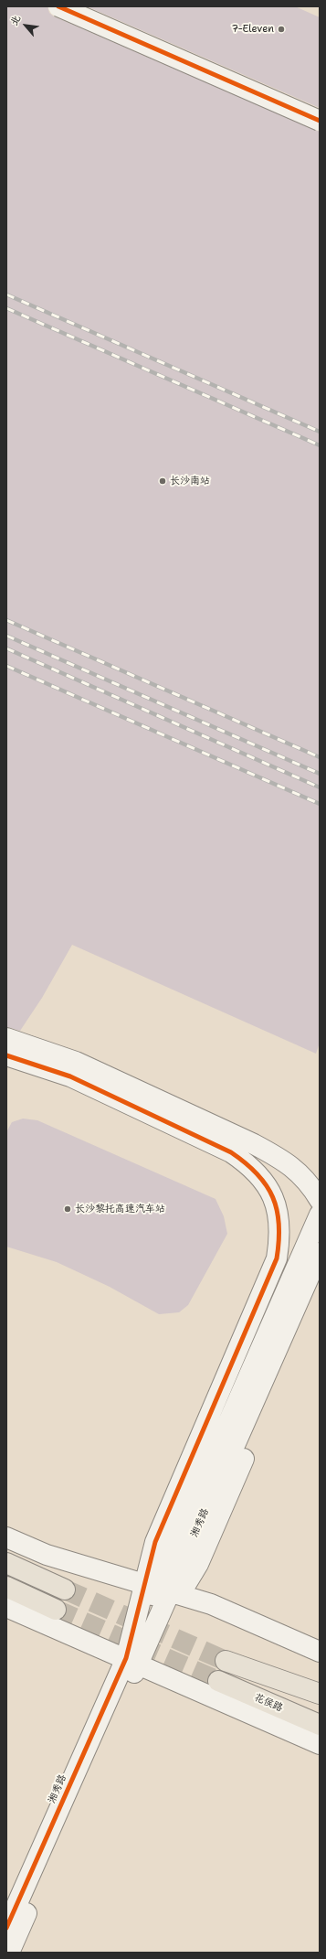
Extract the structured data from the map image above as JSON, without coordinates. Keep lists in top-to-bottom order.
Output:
{
  "streets": {
    "main road": ["花侯路"],
    "street": ["湘秀路"]
  },
  "places": ["7-Eleven", "长沙南站", "长沙黎托高速汽车站"],
  "north": "top left"
}
